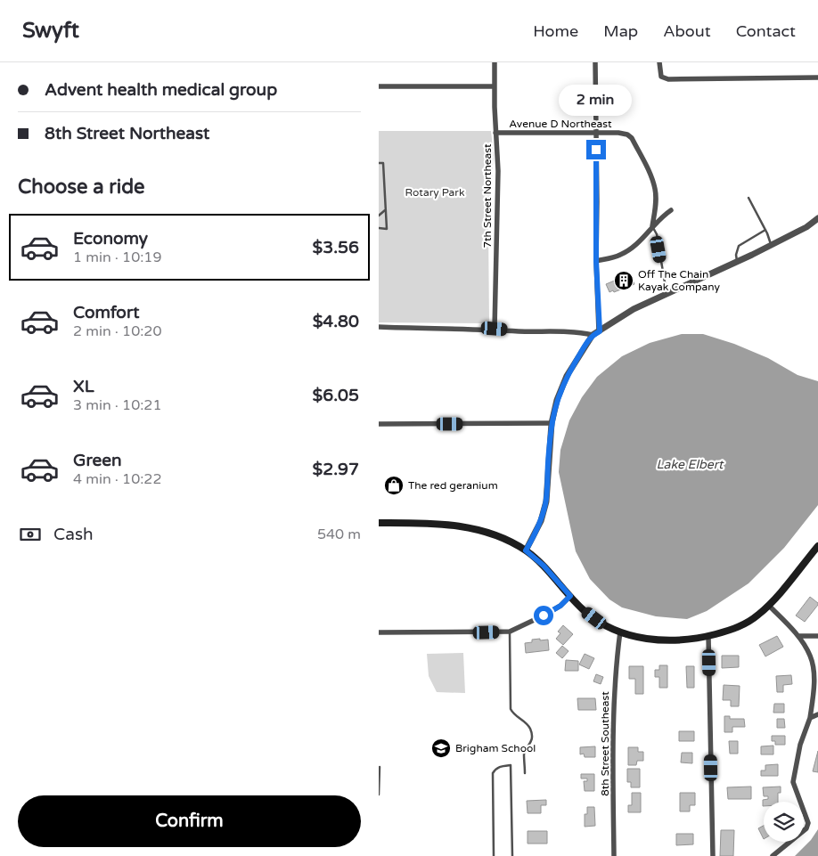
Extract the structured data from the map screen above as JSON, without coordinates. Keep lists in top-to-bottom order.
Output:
{
  "streets": {
    "street": ["Avenue D Northeast", "7th Street Northeast", "8th Street Southeast"]
  },
  "crossings": [
    ["Avenue D Northeast", "7th Street Northeast"]
  ],
  "water": ["Lake Elbert"],
  "parks": ["Rotary Park"],
  "places": {
    "building": ["Off The Chain Kayak Company"],
    "shop": ["The red geranium"],
    "school or university": ["Brigham School"]
  },
  "page": {
    "header": "Swyft",
    "nav": [
      "Home",
      "Map",
      "About",
      "Contact"
    ],
    "banner": ["Advent health medical group", "8th Street Northeast"],
    "bubble": "2 min",
    "heading": "Choose a ride",
    "list": [
      {
        "name": "Economy",
        "note": "1 min · 10:19",
        "value": "$3.56"
      },
      {
        "name": "Comfort",
        "note": "2 min · 10:20",
        "value": "$4.80"
      },
      {
        "name": "XL",
        "note": "3 min · 10:21",
        "value": "$6.05"
      },
      {
        "name": "Green",
        "note": "4 min · 10:22",
        "value": "$2.97"
      }
    ],
    "pay": ["Cash", "540 m"],
    "buttons": "Confirm"
  }
}
